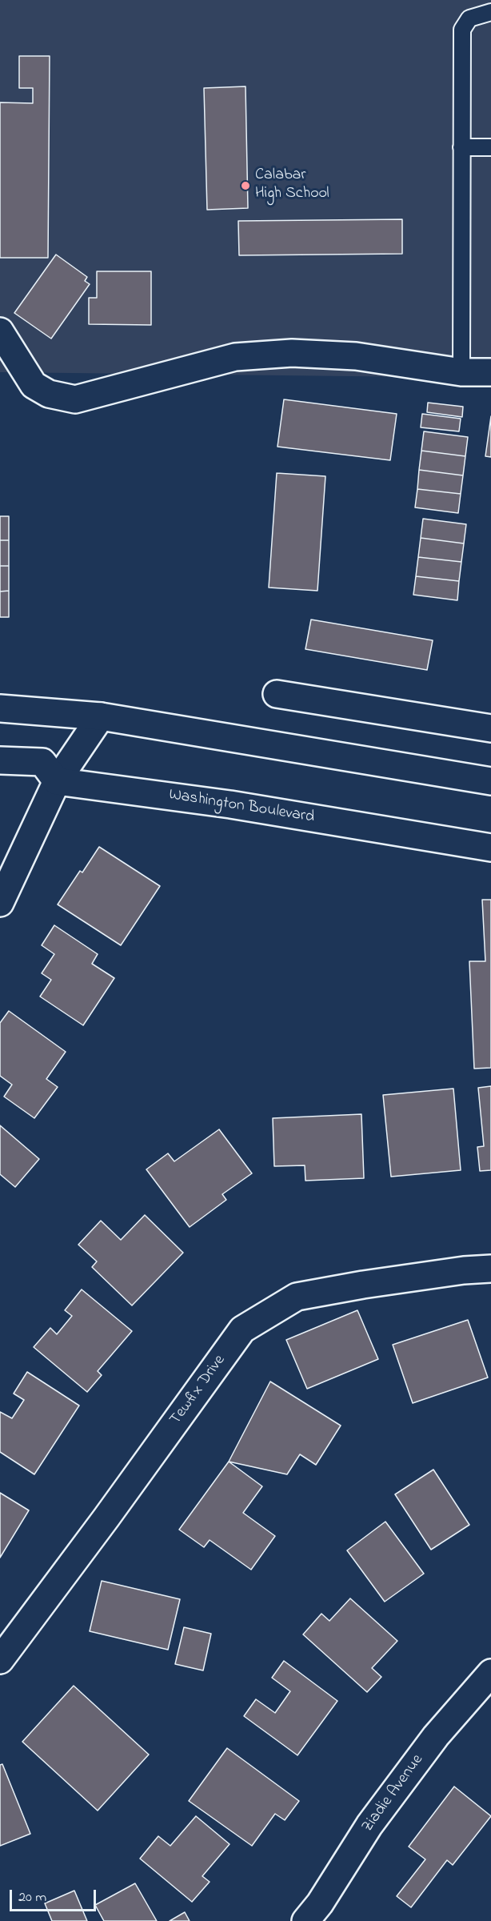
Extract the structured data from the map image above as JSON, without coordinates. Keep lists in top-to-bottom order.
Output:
{
  "streets": {
    "main road": ["Washington Boulevard", "Tewfix Drive", "Ziadie Avenue"]
  },
  "places": ["Calabar High School"],
  "scale_bar": "20 m"
}
